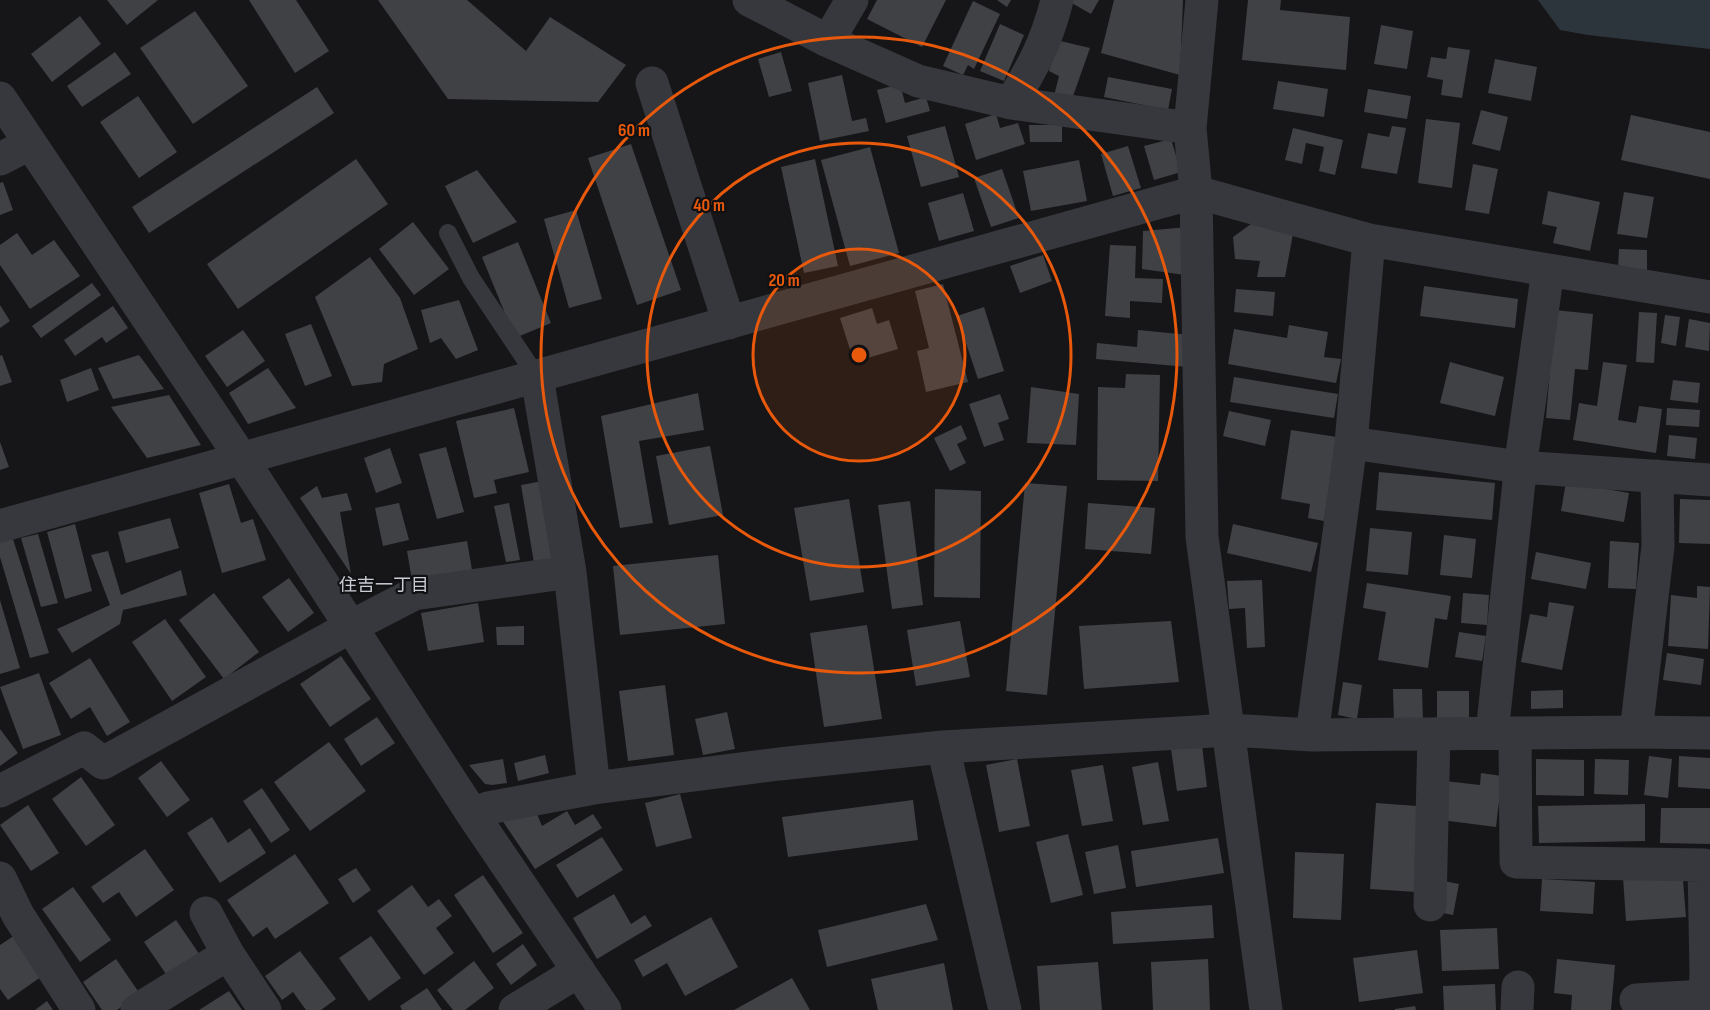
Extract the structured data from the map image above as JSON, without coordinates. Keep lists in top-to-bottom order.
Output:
{
  "districts": ["住吉一丁目"],
  "rings": ["60 m", "40 m", "20 m"]
}
